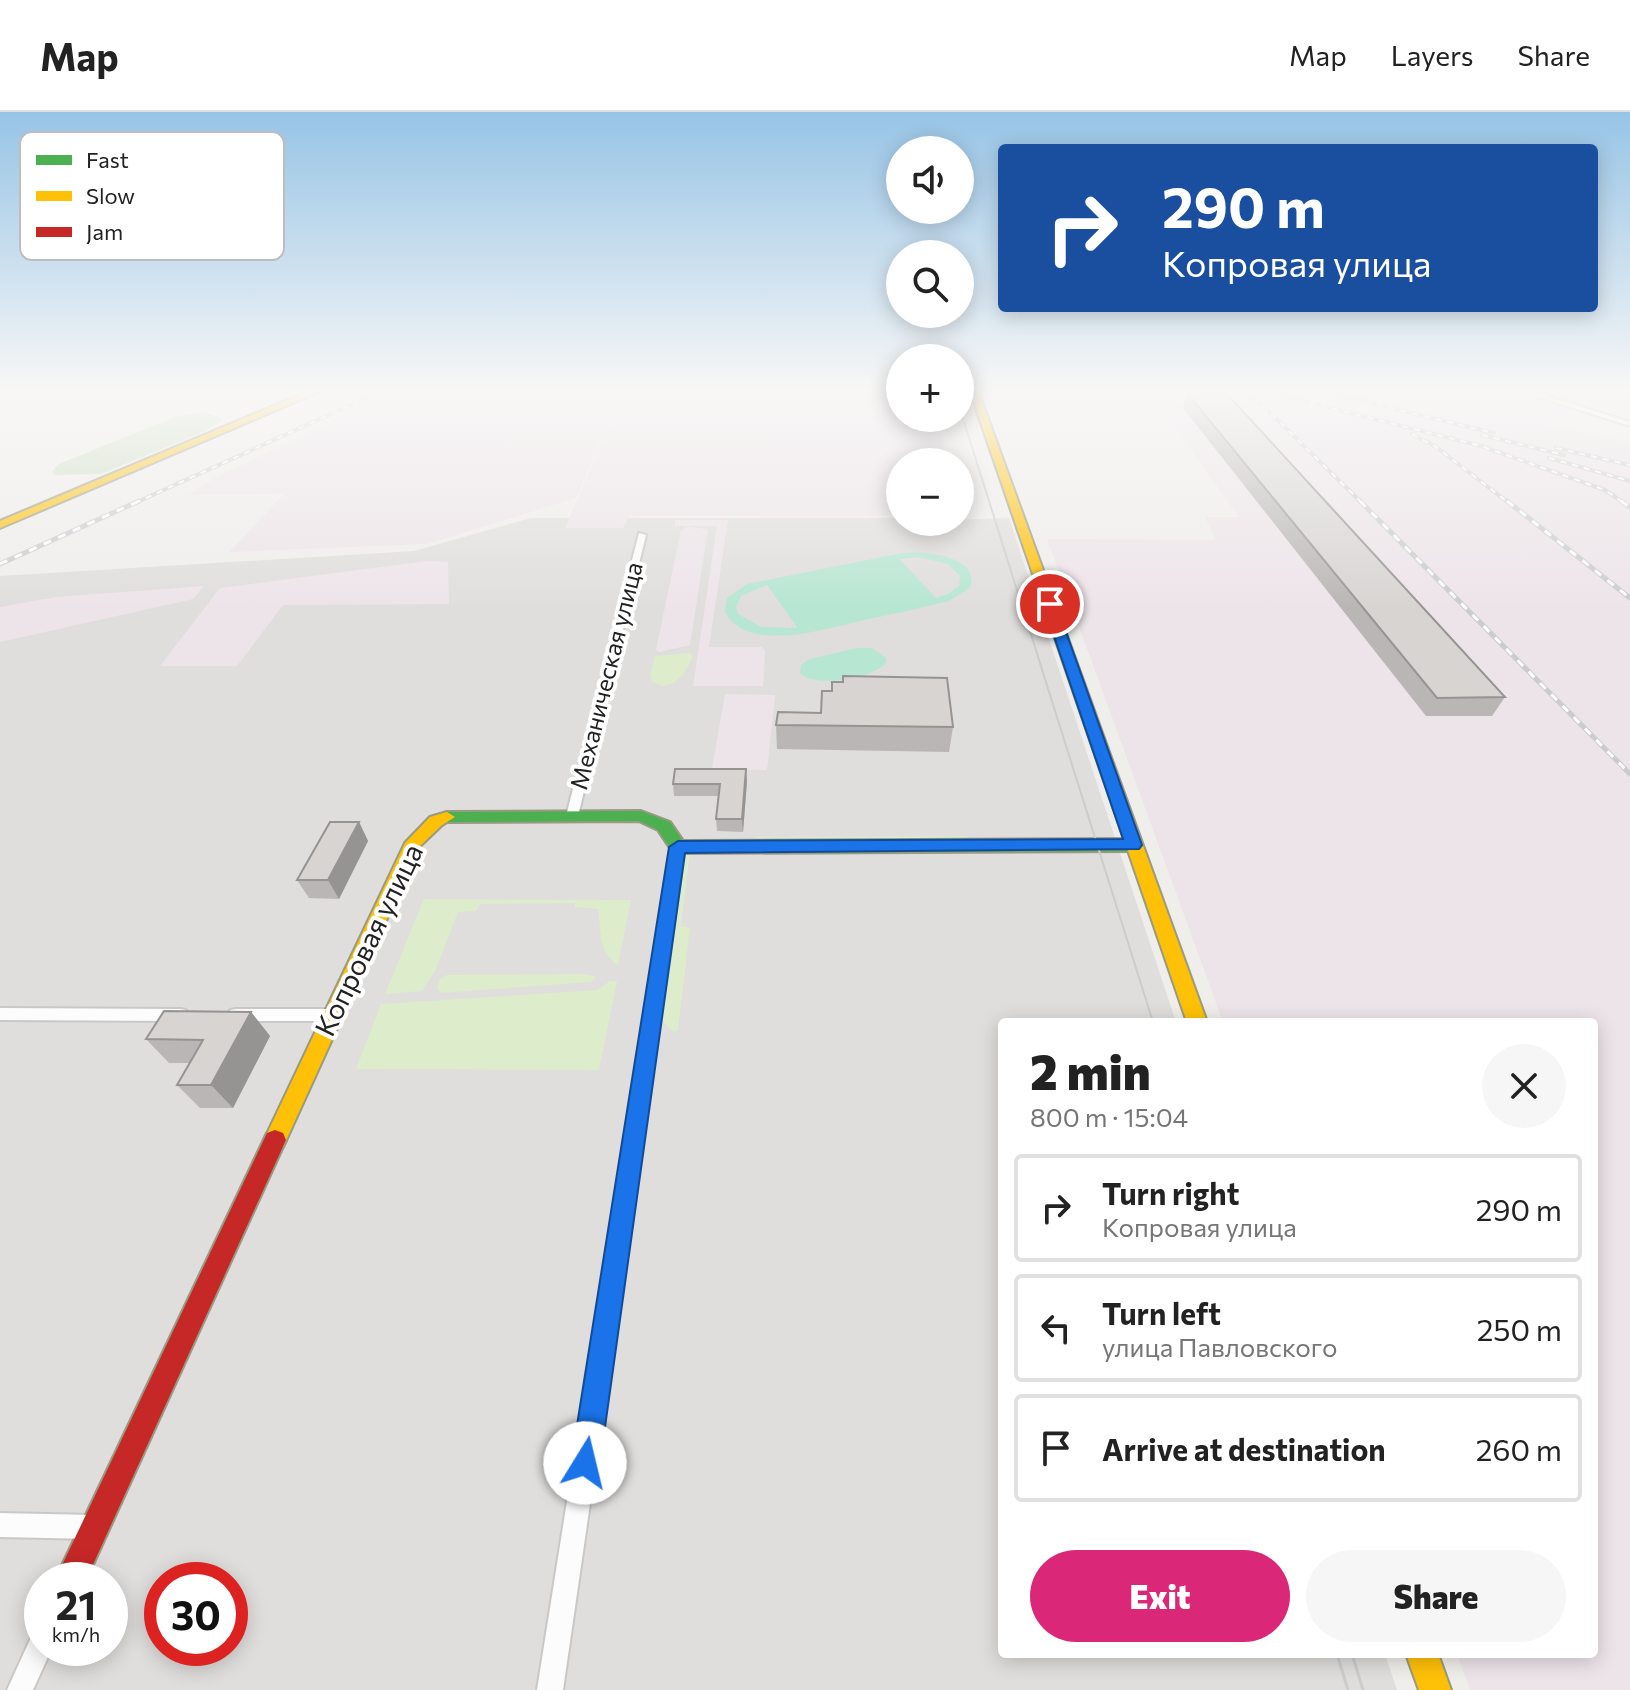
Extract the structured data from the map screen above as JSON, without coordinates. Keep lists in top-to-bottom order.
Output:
{
  "streets": {
    "street": ["Механическая улица", "Копровая улица"]
  },
  "crossings": [
    ["Механическая улица", "Копровая улица"]
  ],
  "legend": ["Fast", "Slow", "Jam"],
  "page": {
    "header": "Map",
    "nav": ["Map", "Layers", "Share"],
    "map_buttons": ["+", "−"],
    "turn": ["290 m", "Копровая улица"],
    "heading": ["2 min", "800 m · 15:04"],
    "list": [
      {
        "name": "Turn right",
        "note": "Копровая улица",
        "value": "290 m"
      },
      {
        "name": "Turn left",
        "note": "улица Павловского",
        "value": "250 m"
      },
      {
        "name": "Arrive at destination",
        "value": "260 m"
      }
    ],
    "buttons": ["Exit", "Share"],
    "speed": "21 km/h",
    "limit": "30"
  }
}
